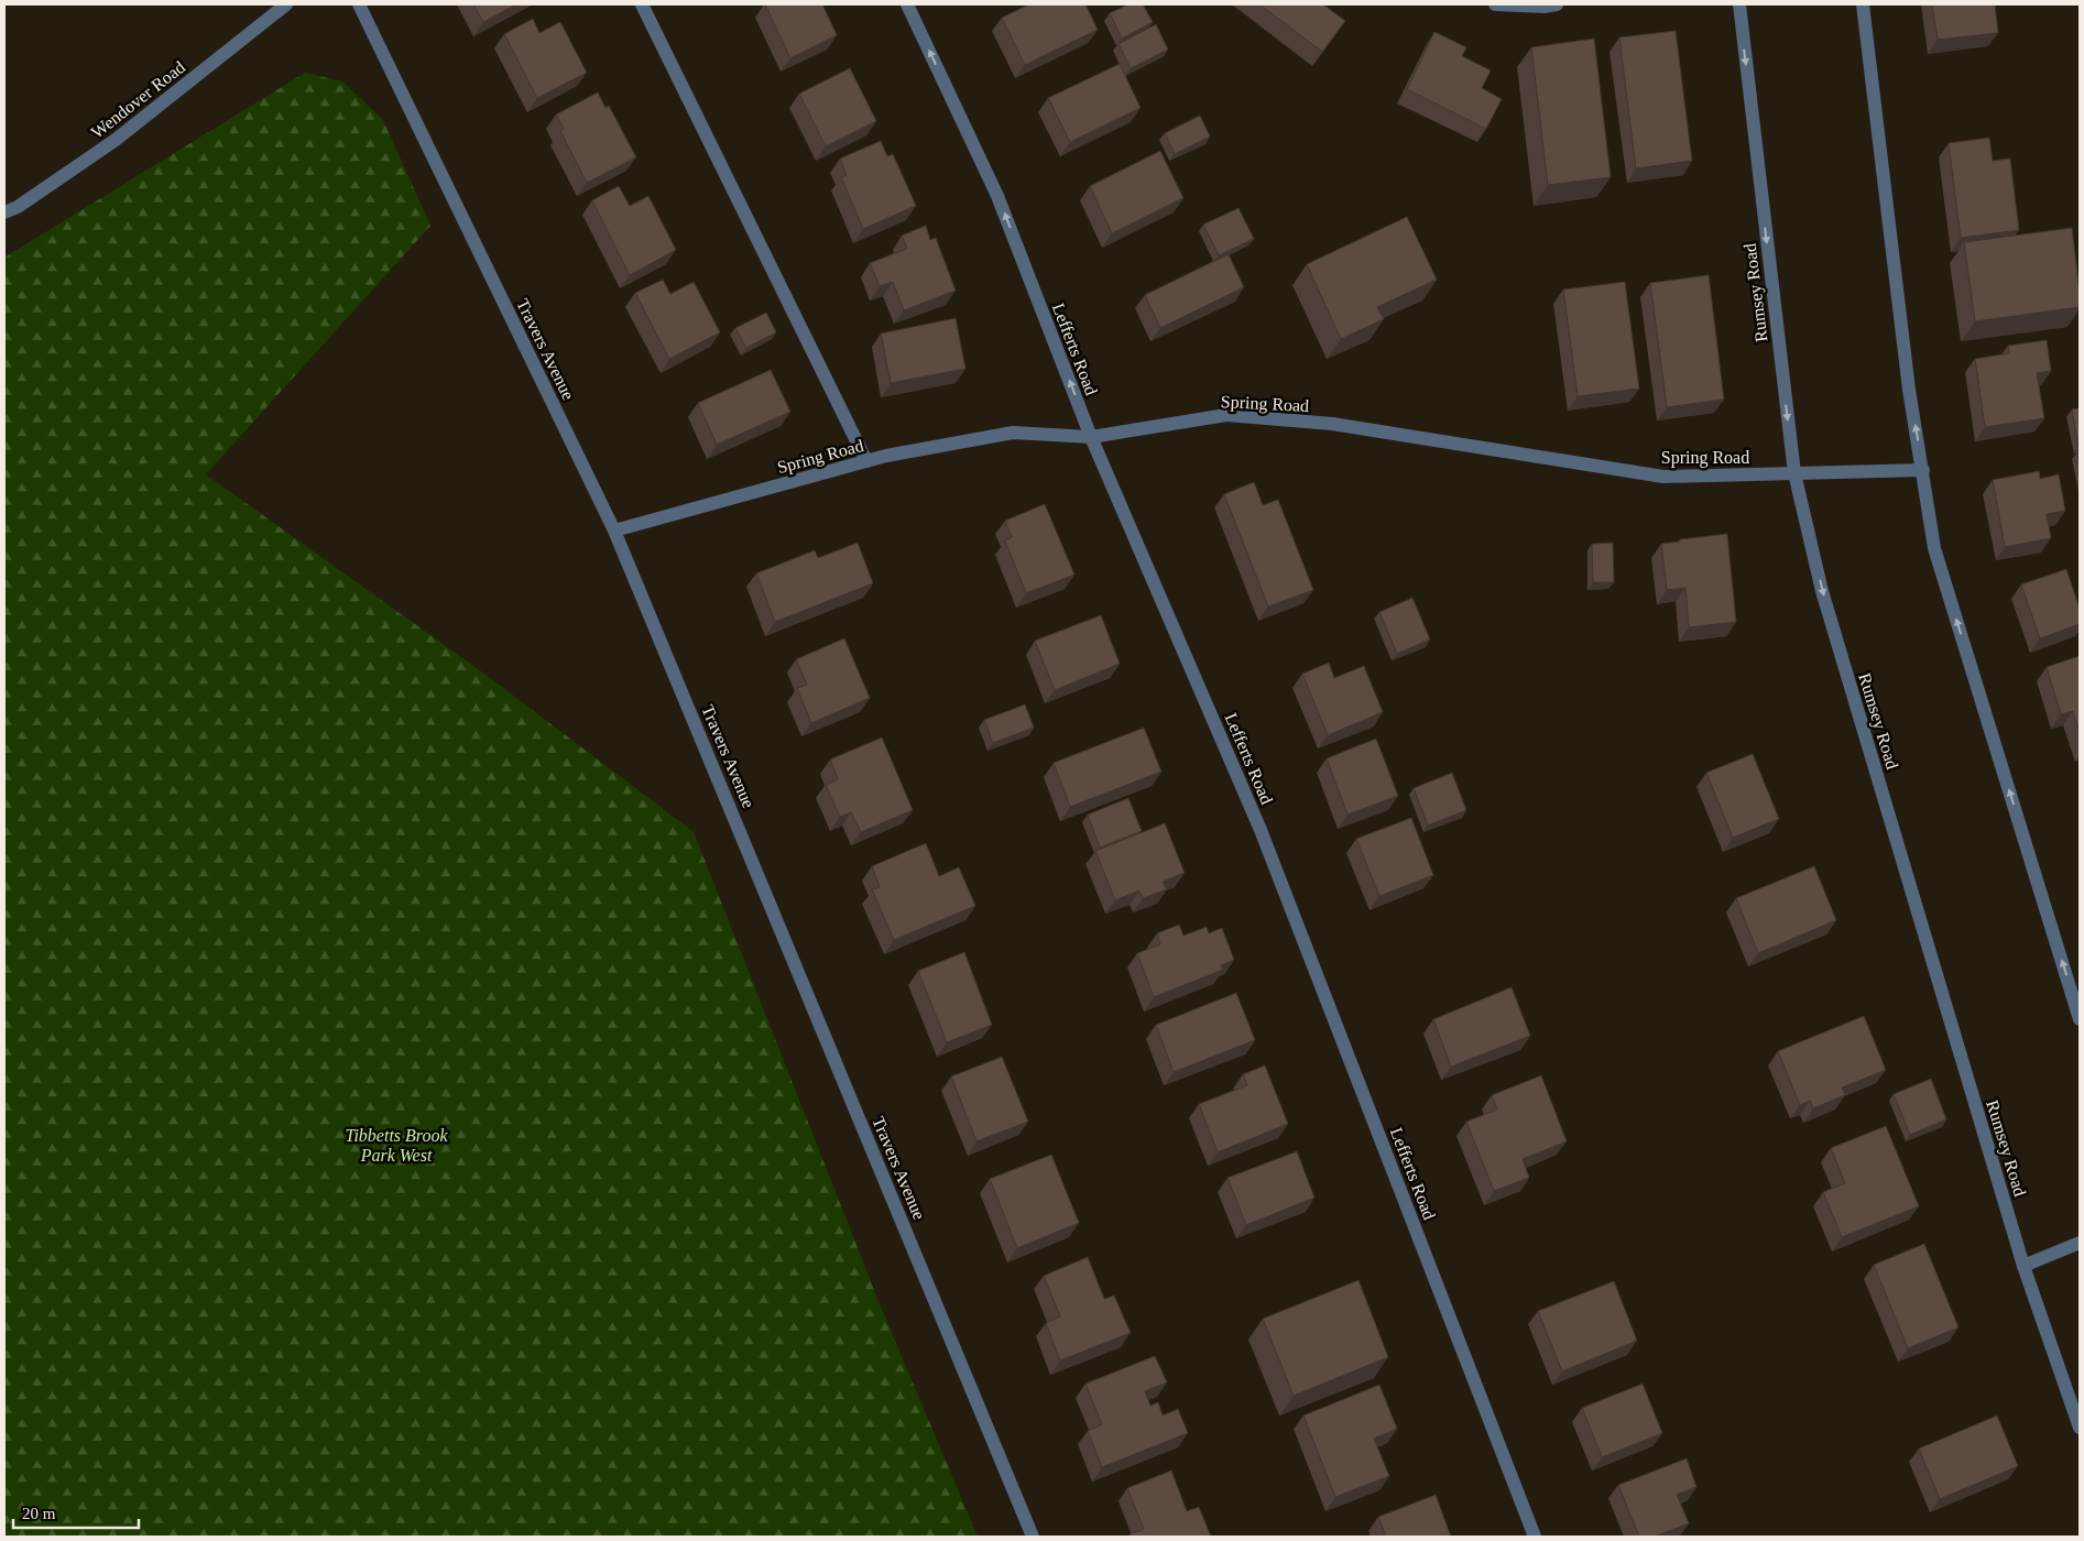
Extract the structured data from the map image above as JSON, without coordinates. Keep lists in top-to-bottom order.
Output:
{
  "streets": {
    "street": [
      "Wendover Road",
      "Rumsey Road",
      "Travers Avenue",
      "Lefferts Road",
      "Spring Road"
    ]
  },
  "crossings": [
    ["Rumsey Road", "Spring Road"],
    ["Travers Avenue", "Spring Road"],
    ["Lefferts Road", "Spring Road"]
  ],
  "parks": ["Tibbetts Brook Park West"],
  "scale_bar": "20 m"
}
